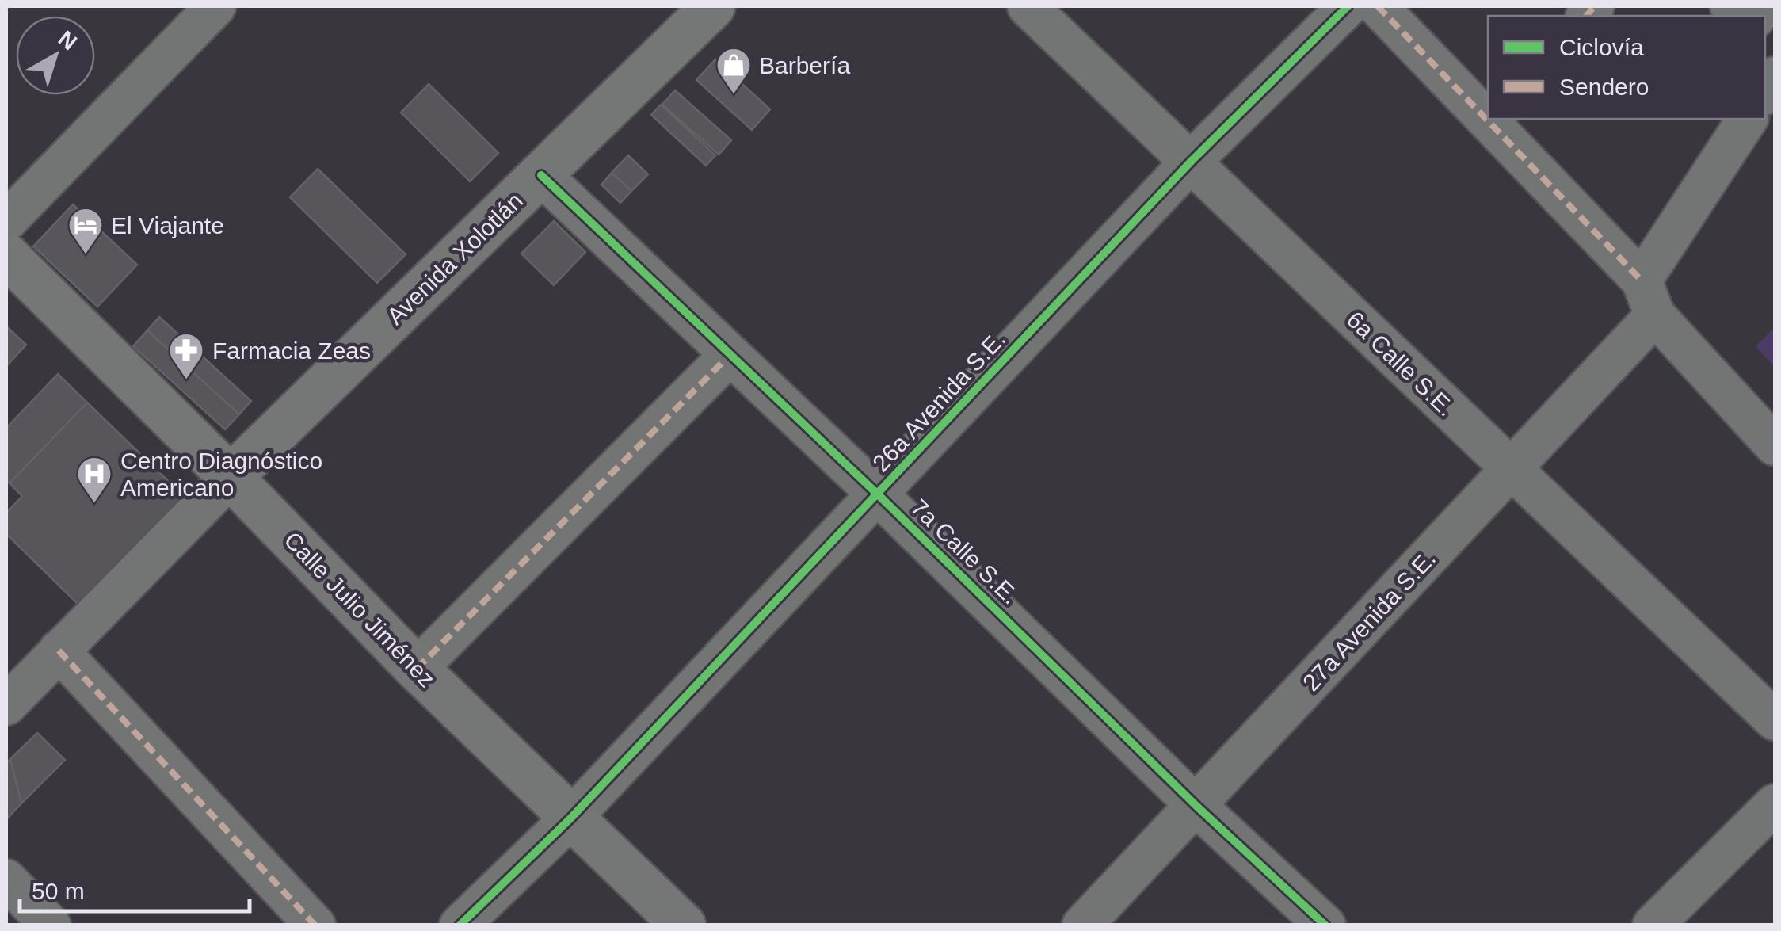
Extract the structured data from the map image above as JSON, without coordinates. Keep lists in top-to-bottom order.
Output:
{
  "streets": {
    "main road": ["Avenida Xolotlán", "Calle Julio Jiménez"],
    "street": [
      "6a Calle S.E.",
      "26a Avenida S.E.",
      "7a Calle S.E.",
      "27a Avenida S.E."
    ]
  },
  "crossings": [
    ["Avenida Xolotlán", "7a Calle S.E."],
    ["Avenida Xolotlán", "Calle Julio Jiménez"],
    ["6a Calle S.E.", "26a Avenida S.E."],
    ["6a Calle S.E.", "27a Avenida S.E."],
    ["26a Avenida S.E.", "7a Calle S.E."],
    ["26a Avenida S.E.", "Calle Julio Jiménez"],
    ["7a Calle S.E.", "27a Avenida S.E."]
  ],
  "places": {
    "shop": ["Barbería"],
    "hotel": ["El Viajante"],
    "pharmacy": ["Farmacia Zeas"],
    "hospital": ["Centro Diagnóstico Americano"]
  },
  "legend": ["Ciclovía", "Sendero"],
  "scale_bar": "50 m",
  "north": "top right"
}
